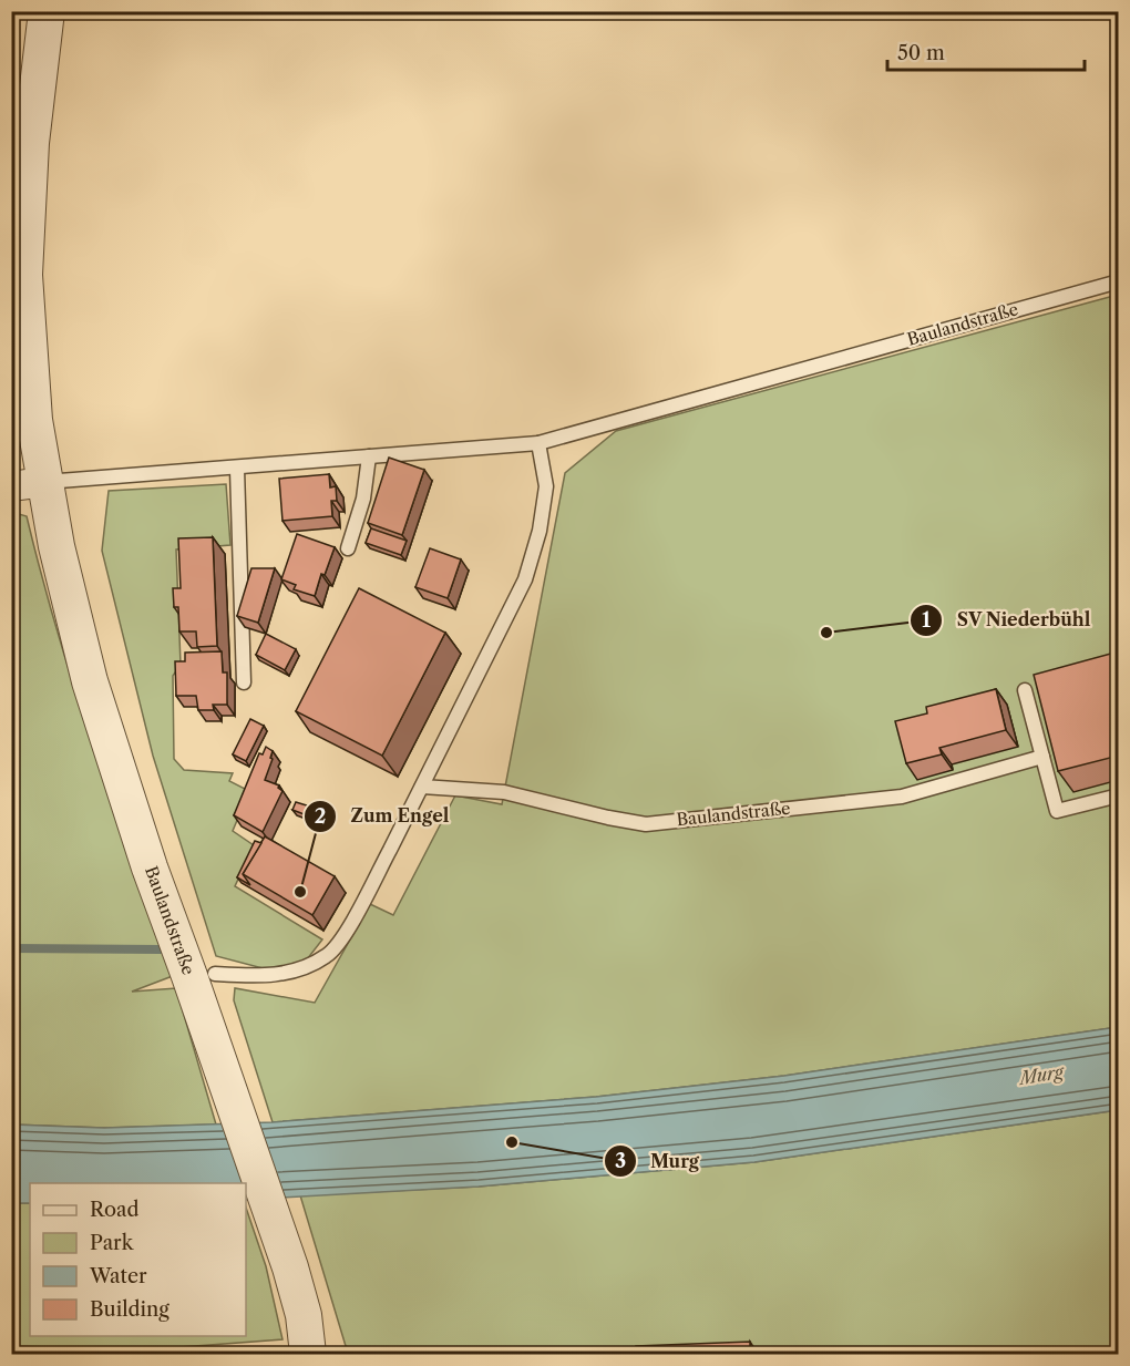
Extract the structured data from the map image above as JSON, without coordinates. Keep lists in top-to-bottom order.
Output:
{
  "streets": {
    "street": ["Baulandstraße"]
  },
  "water": ["Murg"],
  "places": ["SV Niederbühl", "Zum Engel", "Murg"],
  "legend": [
    "Road",
    "Park",
    "Water",
    "Building"
  ],
  "scale_bar": "50 m"
}
